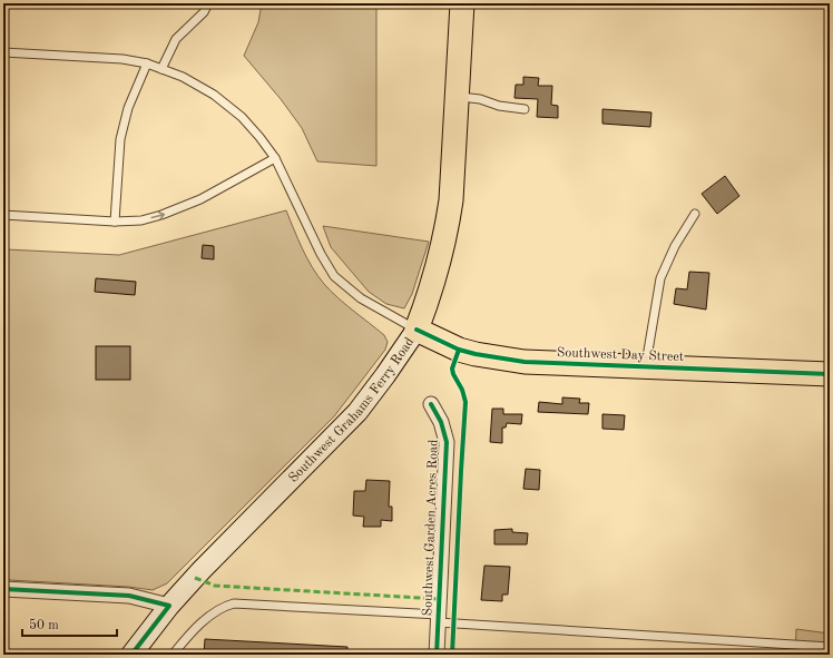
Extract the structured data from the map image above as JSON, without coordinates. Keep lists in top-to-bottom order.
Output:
{
  "streets": {
    "main road": ["Southwest Day Street", "Southwest Grahams Ferry Road"],
    "street": ["Southwest Garden Acres Road"]
  },
  "crossings": [
    ["Southwest Day Street", "Southwest Grahams Ferry Road"]
  ],
  "scale_bar": "50 m"
}
